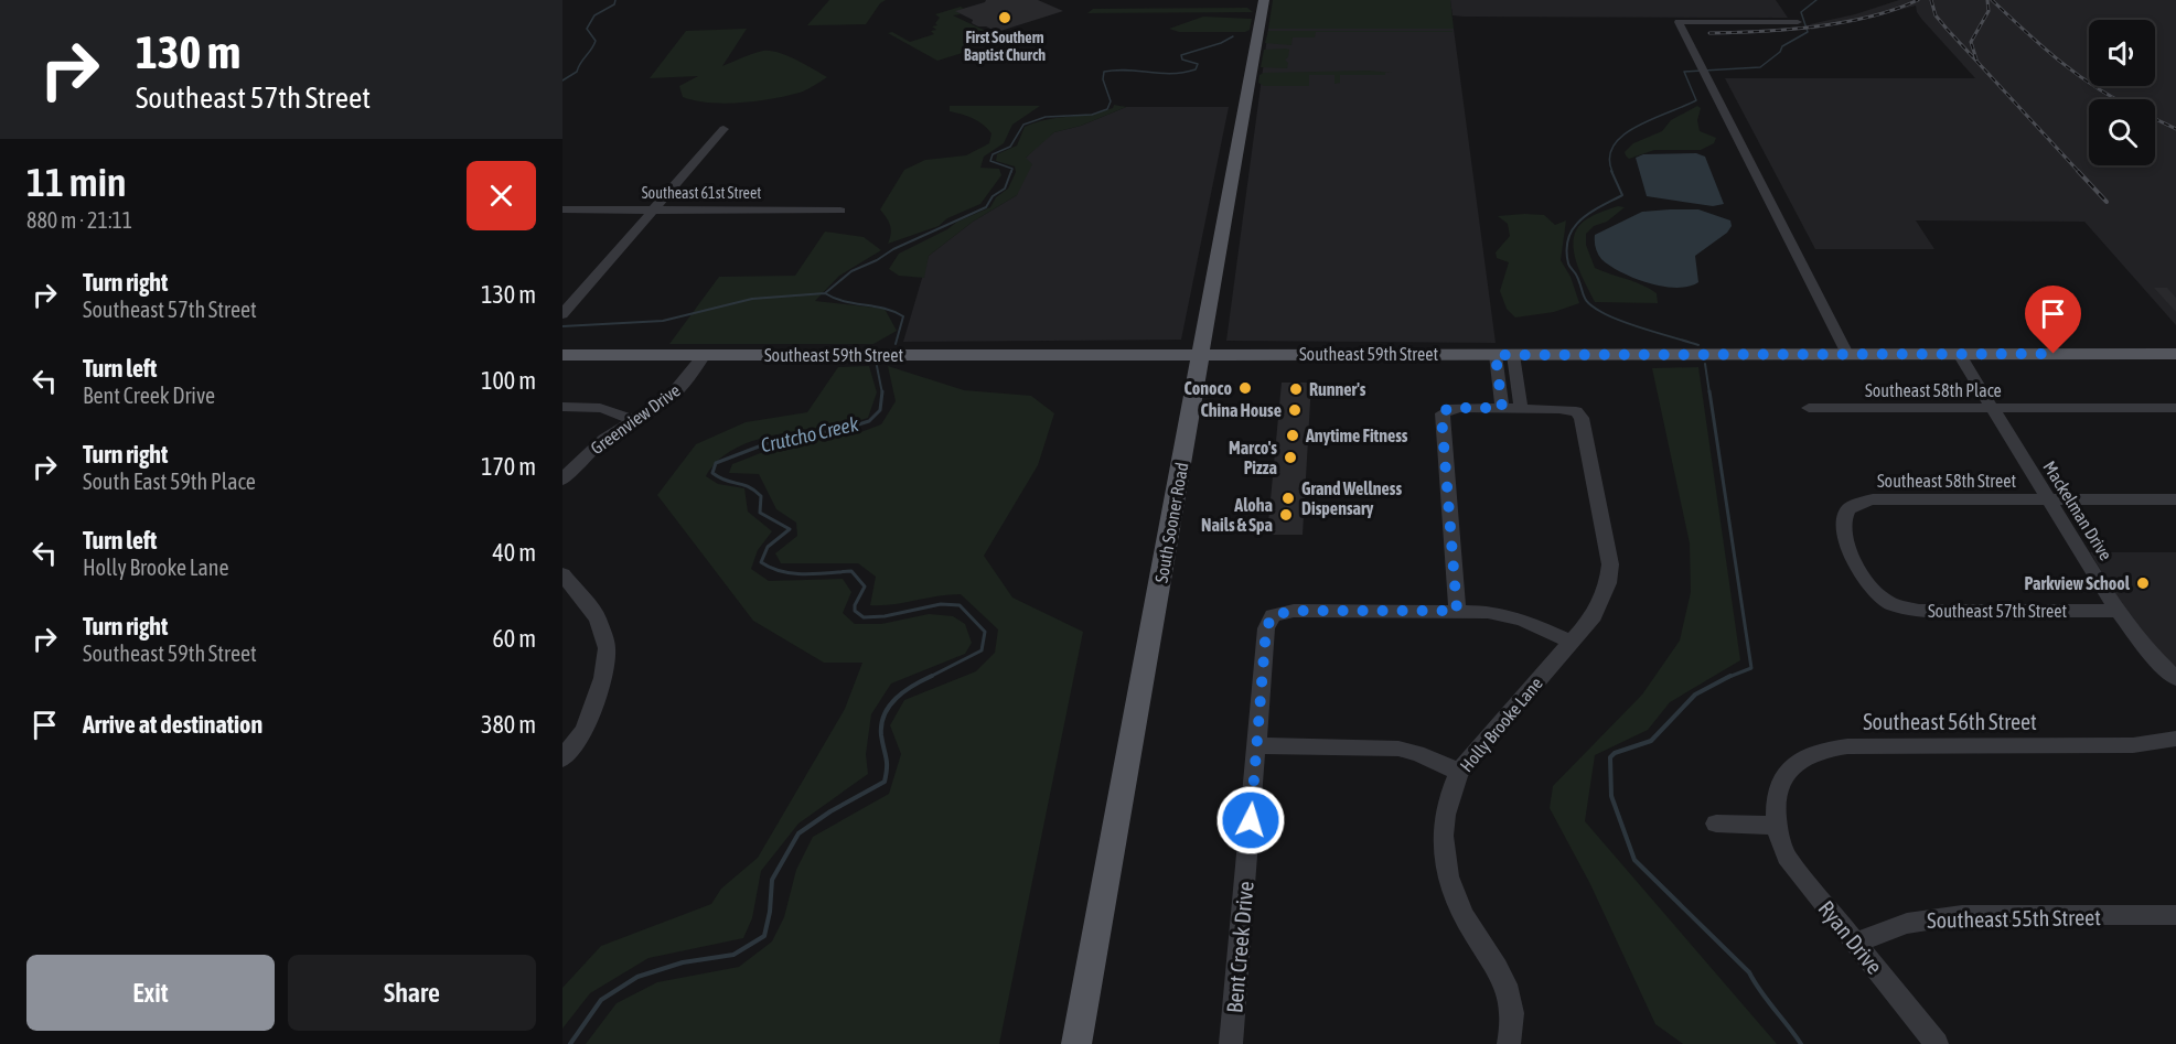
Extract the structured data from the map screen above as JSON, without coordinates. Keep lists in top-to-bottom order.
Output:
{
  "streets": {
    "main road": ["Southeast 59th Street", "South Sooner Road"],
    "street": [
      "Southeast 61st Street",
      "Southeast 58th Place",
      "Greenview Drive",
      "Southeast 58th Street",
      "Mackelman Drive",
      "Southeast 57th Street",
      "Southeast 56th Street",
      "Holly Brooke Lane",
      "Southeast 55th Street",
      "Ryan Drive",
      "Bent Creek Drive"
    ]
  },
  "crossings": [
    ["Southeast 59th Street", "Greenview Drive"],
    ["Southeast 59th Street", "Mackelman Drive"],
    ["Southeast 59th Street", "South Sooner Road"],
    ["Southeast 58th Place", "Mackelman Drive"],
    ["Southeast 58th Street", "Mackelman Drive"],
    ["Southeast 58th Street", "Southeast 57th Street"],
    ["Mackelman Drive", "Southeast 57th Street"],
    ["Southeast 56th Street", "Ryan Drive"],
    ["Southeast 55th Street", "Ryan Drive"]
  ],
  "water": ["Crutcho Creek"],
  "places": [
    "First Southern Baptist Church",
    "Conoco",
    "Runner's",
    "China House",
    "Anytime Fitness",
    "Marco's Pizza",
    "Grand Wellness Dispensary",
    "Aloha Nails & Spa",
    "Parkview School"
  ],
  "page": {
    "turn": ["130 m", "Southeast 57th Street"],
    "heading": ["11 min", "880 m · 21:11"],
    "list": [
      {
        "name": "Turn right",
        "note": "Southeast 57th Street",
        "value": "130 m"
      },
      {
        "name": "Turn left",
        "note": "Bent Creek Drive",
        "value": "100 m"
      },
      {
        "name": "Turn right",
        "note": "South East 59th Place",
        "value": "170 m"
      },
      {
        "name": "Turn left",
        "note": "Holly Brooke Lane",
        "value": "40 m"
      },
      {
        "name": "Turn right",
        "note": "Southeast 59th Street",
        "value": "60 m"
      },
      {
        "name": "Arrive at destination",
        "value": "380 m"
      }
    ],
    "buttons": ["Exit", "Share"]
  }
}
